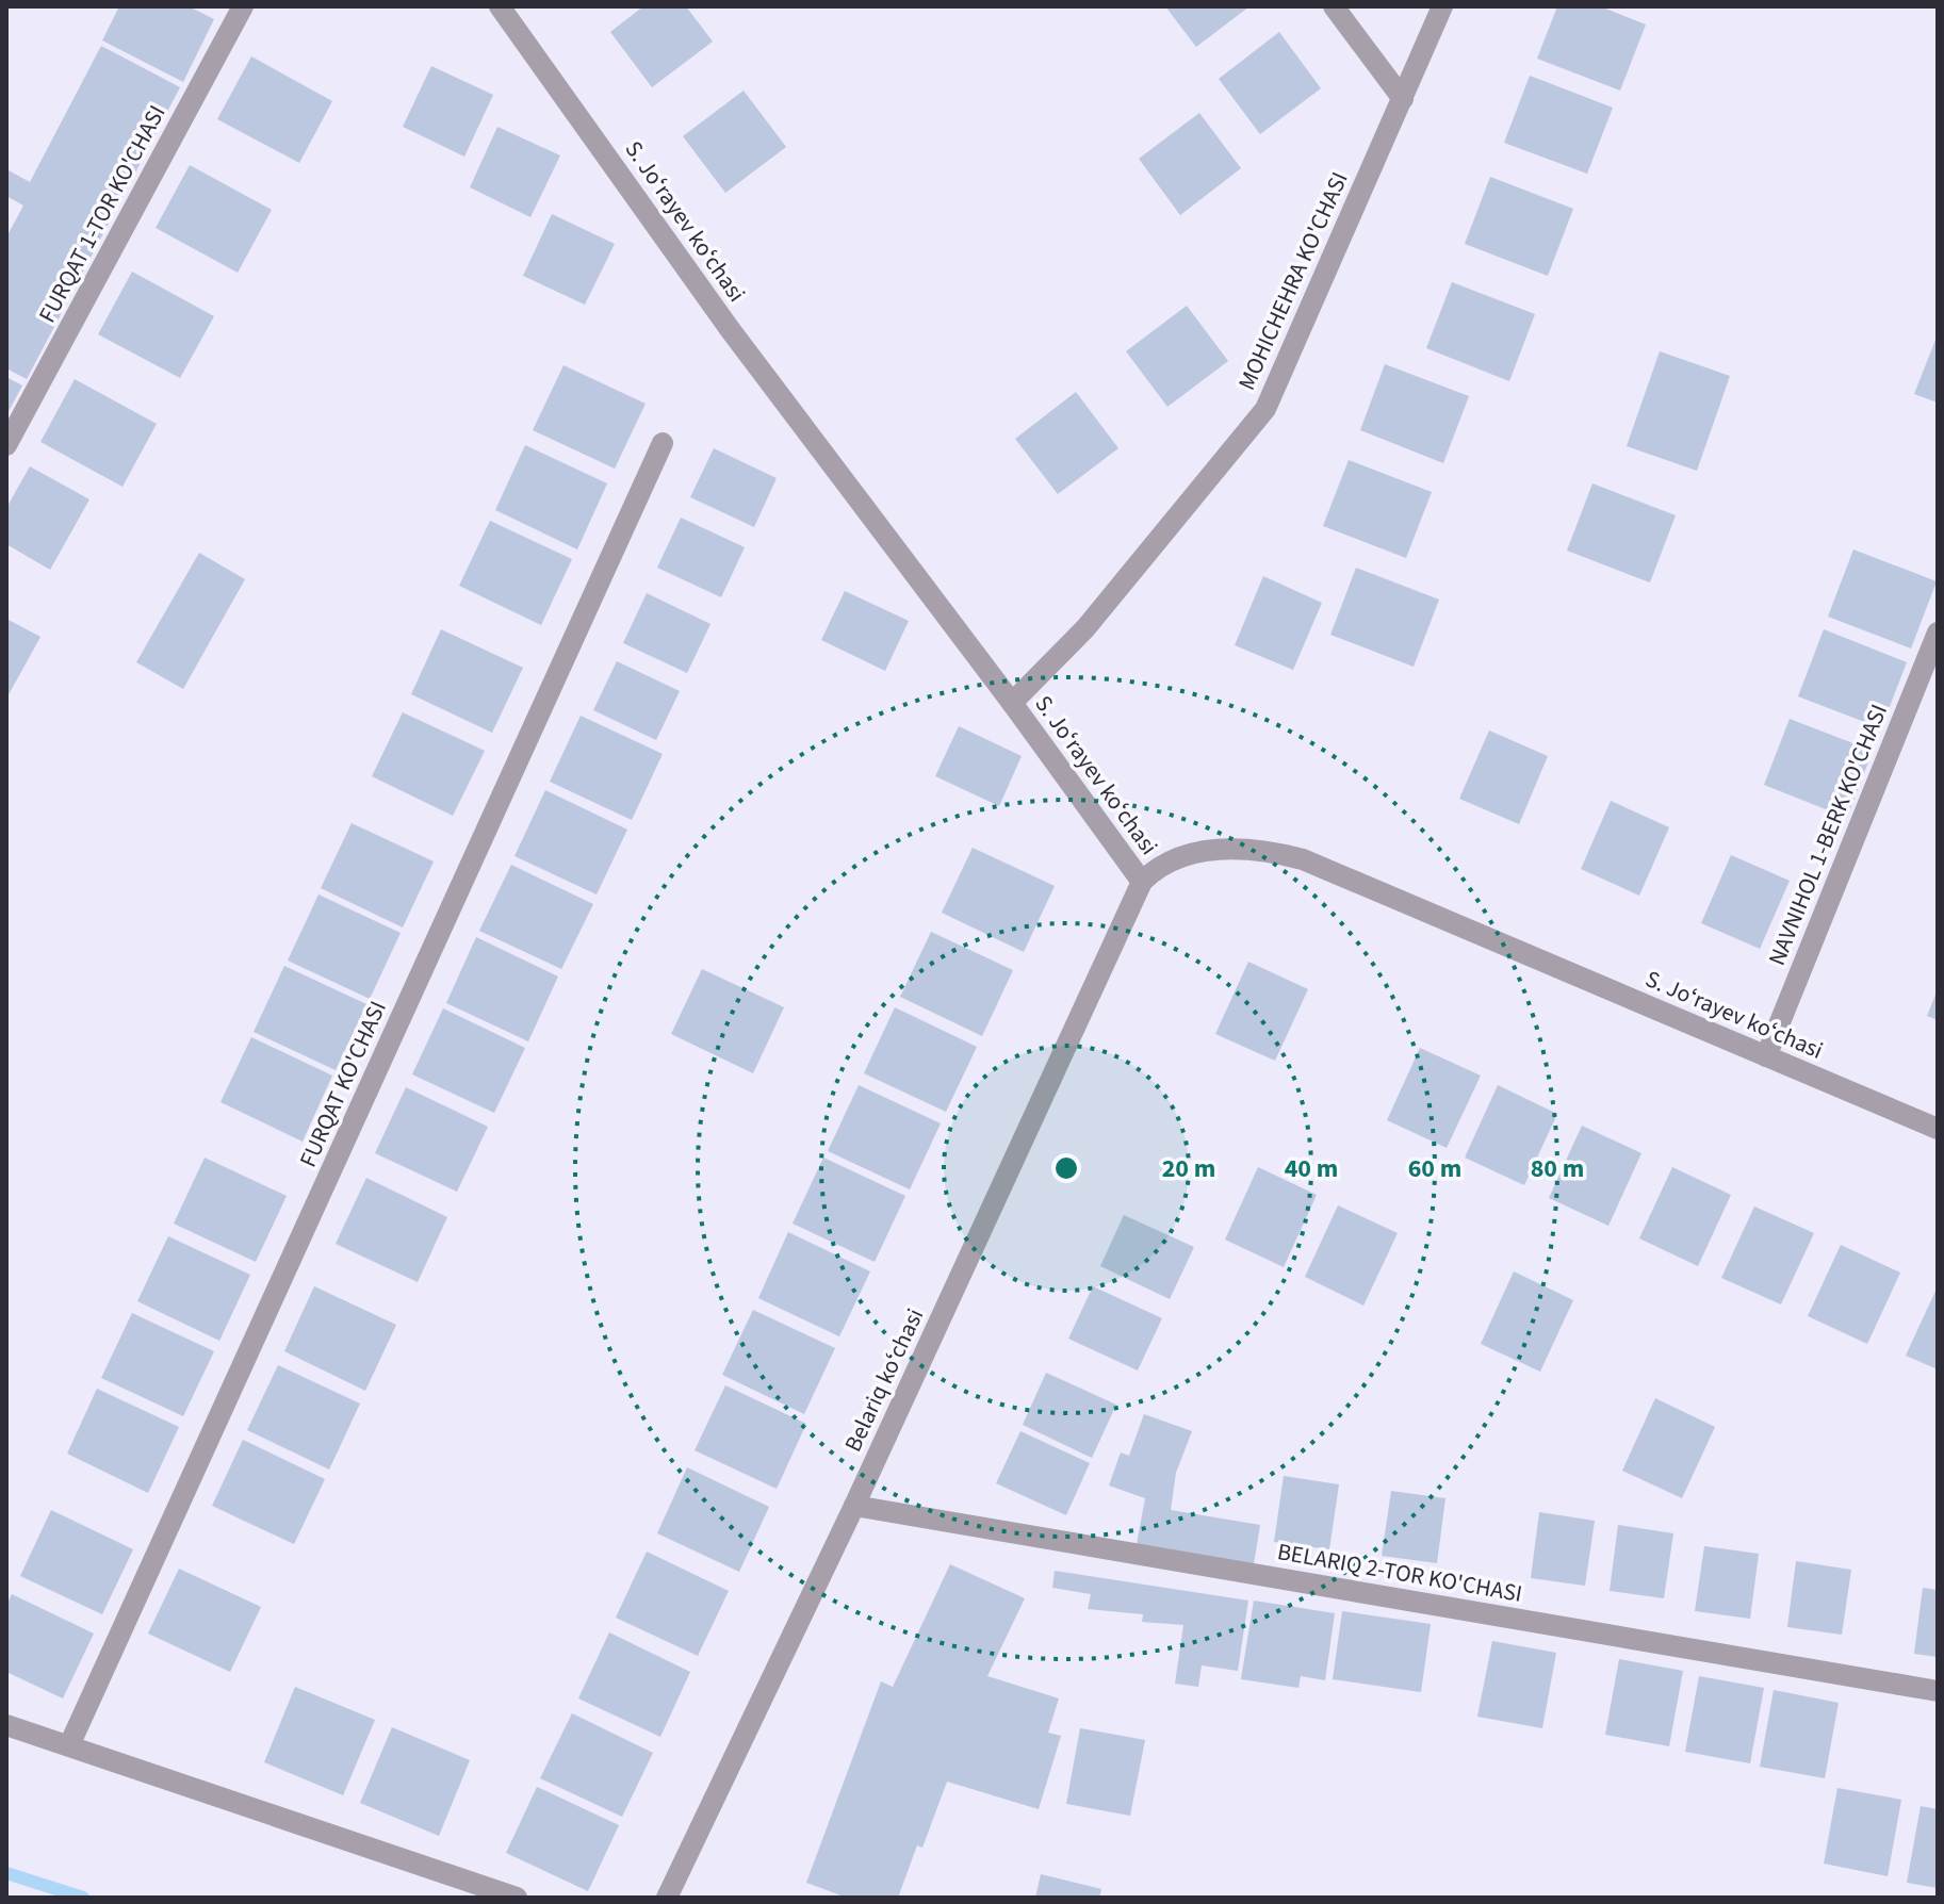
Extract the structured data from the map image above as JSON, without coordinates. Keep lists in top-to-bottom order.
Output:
{
  "streets": {
    "street": [
      "FURQAT 1-TOR KO'CHASI",
      "S. Joʻrayev koʻchasi",
      "MOHICHEHRA KO'CHASI",
      "NAVNIHOL 1-BERK KO'CHASI",
      "FURQAT KO'CHASI",
      "Belariq koʻchasi",
      "BELARIQ 2-TOR KO'CHASI"
    ]
  },
  "crossings": [
    ["S. Joʻrayev koʻchasi", "MOHICHEHRA KO'CHASI"],
    ["S. Joʻrayev koʻchasi", "NAVNIHOL 1-BERK KO'CHASI"],
    ["S. Joʻrayev koʻchasi", "Belariq koʻchasi"],
    ["Belariq koʻchasi", "BELARIQ 2-TOR KO'CHASI"]
  ],
  "rings": [
    "20 m",
    "40 m",
    "60 m",
    "80 m"
  ]
}
